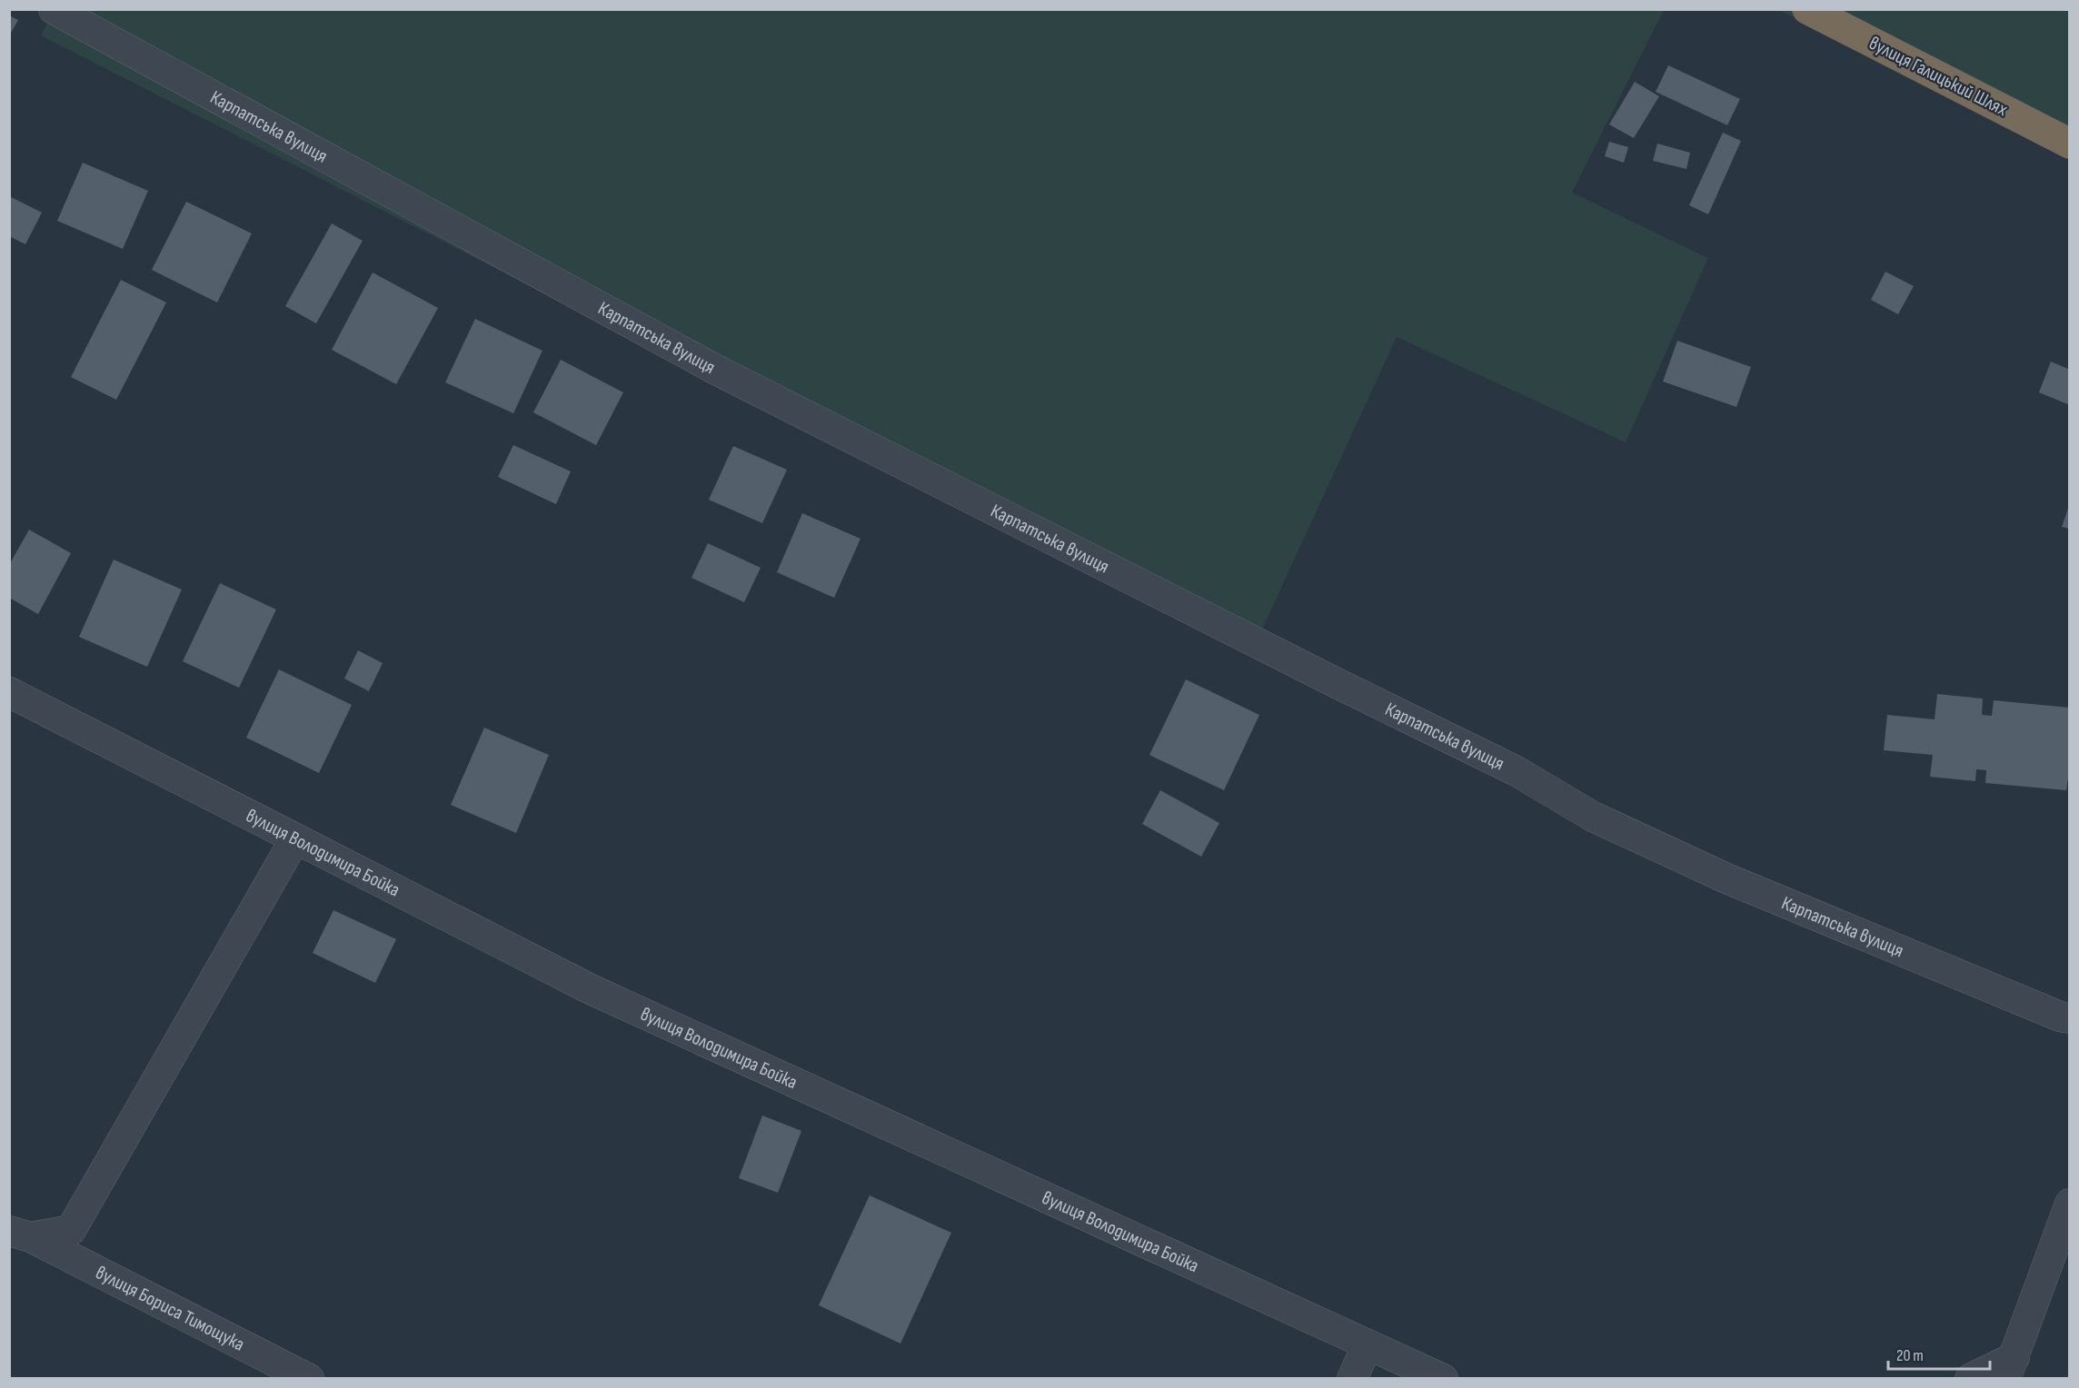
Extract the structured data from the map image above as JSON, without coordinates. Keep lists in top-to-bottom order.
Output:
{
  "streets": {
    "highway": ["вулиця Галицький Шлях"],
    "street": ["Карпатська вулиця", "вулиця Володимира Бойка", "вулиця Бориса Тимощука"]
  },
  "scale_bar": "20 m"
}
